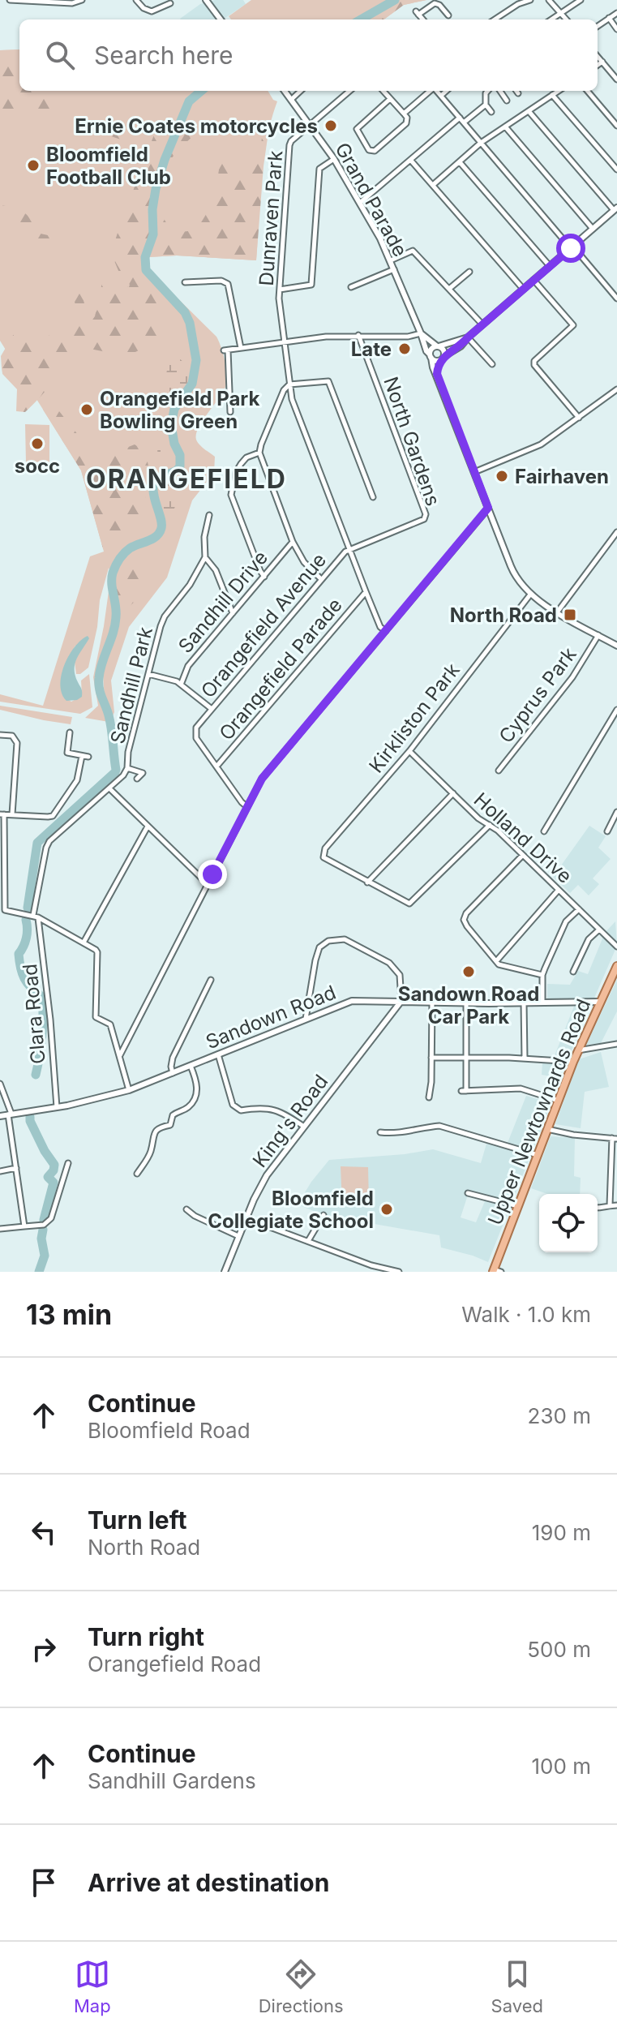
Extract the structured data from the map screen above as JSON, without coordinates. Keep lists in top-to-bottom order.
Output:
{
  "streets": {
    "main road": ["Upper Newtownards Road"],
    "street": [
      "Grand Parade",
      "Dunraven Park",
      "North Gardens",
      "Sandhill Drive",
      "Orangefield Avenue",
      "Orangefield Parade",
      "Sandhill Park",
      "Cyprus Park",
      "Kirkliston Park",
      "Holland Drive",
      "Clara Road",
      "Sandown Road",
      "King's Road"
    ]
  },
  "crossings": [
    ["Grand Parade", "Dunraven Park"],
    ["Dunraven Park", "Orangefield Avenue"],
    ["North Gardens", "Orangefield Avenue"],
    ["Sandhill Drive", "Orangefield Avenue"],
    ["Sandhill Drive", "Sandhill Park"],
    ["Orangefield Avenue", "Orangefield Parade"],
    ["Sandhill Park", "Clara Road"],
    ["Kirkliston Park", "Holland Drive"],
    ["Clara Road", "Sandown Road"],
    ["Sandown Road", "Upper Newtownards Road"],
    ["Sandown Road", "King's Road"]
  ],
  "districts": ["ORANGEFIELD"],
  "places": {
    "other": [
      "Ernie Coates motorcycles",
      "Bloomfield Football Club",
      "Late",
      "Orangefield Park Bowling Green",
      "socc",
      "Fairhaven",
      "Sandown Road Car Park",
      "Bloomfield Collegiate School"
    ],
    "transit": ["North Road"]
  },
  "page": {
    "search": "Search here",
    "heading": ["13 min", "Walk · 1.0 km"],
    "list": [
      ["Continue", "Bloomfield Road", "230 m"],
      ["Turn left", "North Road", "190 m"],
      ["Turn right", "Orangefield Road", "500 m"],
      ["Continue", "Sandhill Gardens", "100 m"],
      "Arrive at destination"
    ],
    "nav": ["Map", "Directions", "Saved"]
  }
}
